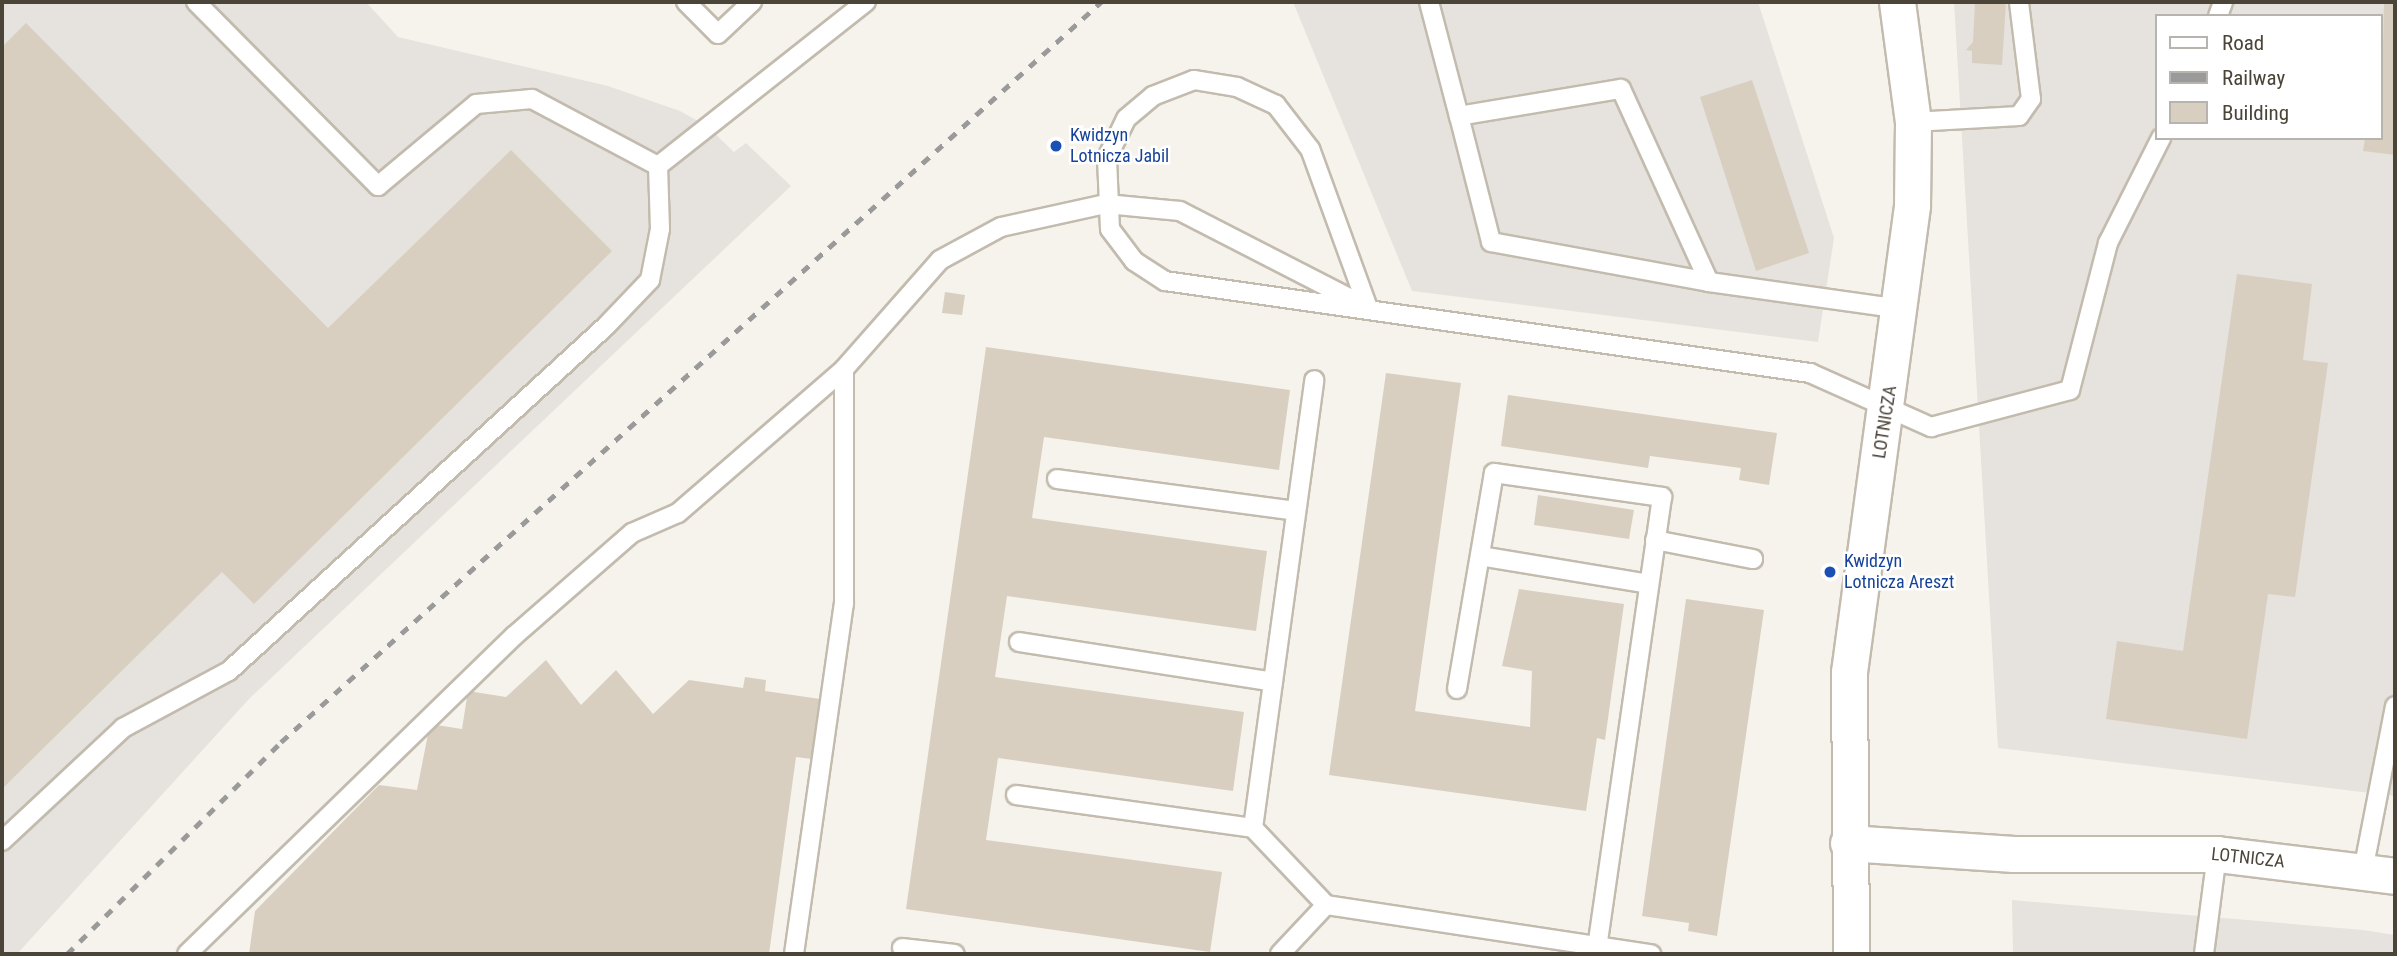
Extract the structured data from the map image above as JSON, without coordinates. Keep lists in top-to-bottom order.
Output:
{
  "streets": {
    "street": ["LOTNICZA"]
  },
  "places": ["Kwidzyn Lotnicza Jabil", "Kwidzyn Lotnicza Areszt"],
  "legend": ["Road", "Railway", "Building"]
}
